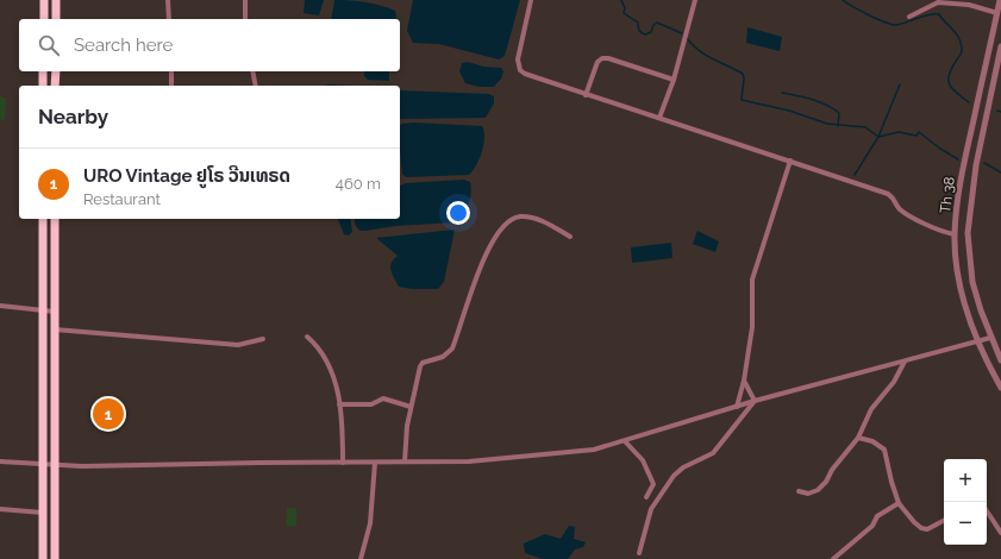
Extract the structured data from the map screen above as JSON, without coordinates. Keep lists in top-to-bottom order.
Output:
{
  "streets": {
    "street": ["Th 38"]
  },
  "page": {
    "search": "Search here",
    "heading": "Nearby",
    "list": [
      {
        "mark": "1",
        "name": "URO Vintage ຢູໂຣ ວີນເທຣດ",
        "note": "Restaurant",
        "value": "460 m"
      }
    ],
    "pins": "1",
    "map_buttons": ["+", "−"]
  }
}
